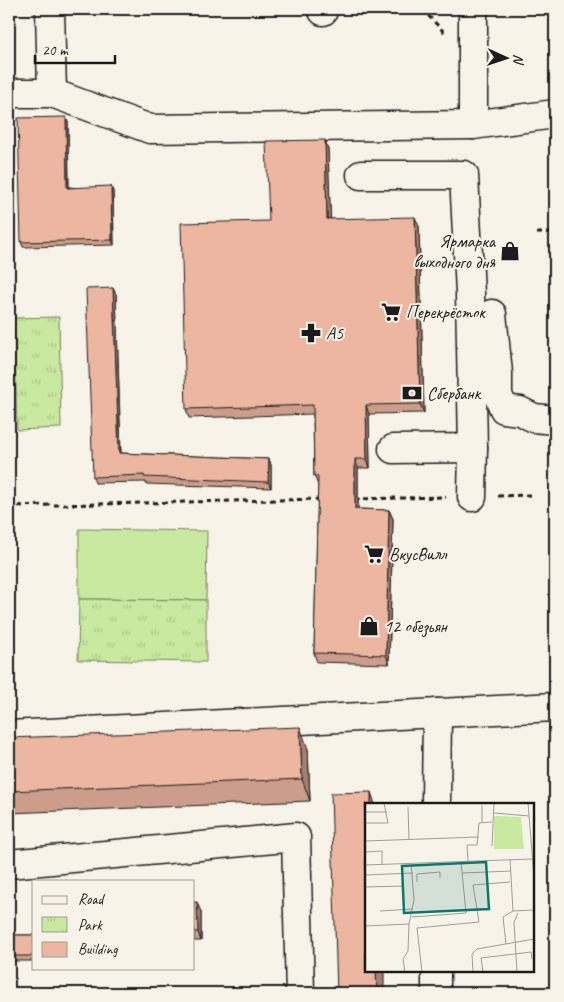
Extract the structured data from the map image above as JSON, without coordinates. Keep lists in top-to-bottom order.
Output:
{
  "places": {
    "shop": ["Ярмарка выходного дня", "12 обезьян"],
    "supermarket": ["Перекрёсток", "ВкусВилл"],
    "pharmacy": ["А5"],
    "bank": ["Сбербанк"]
  },
  "legend": ["Road", "Park", "Building"],
  "scale_bar": "20 m",
  "north": "right"
}
